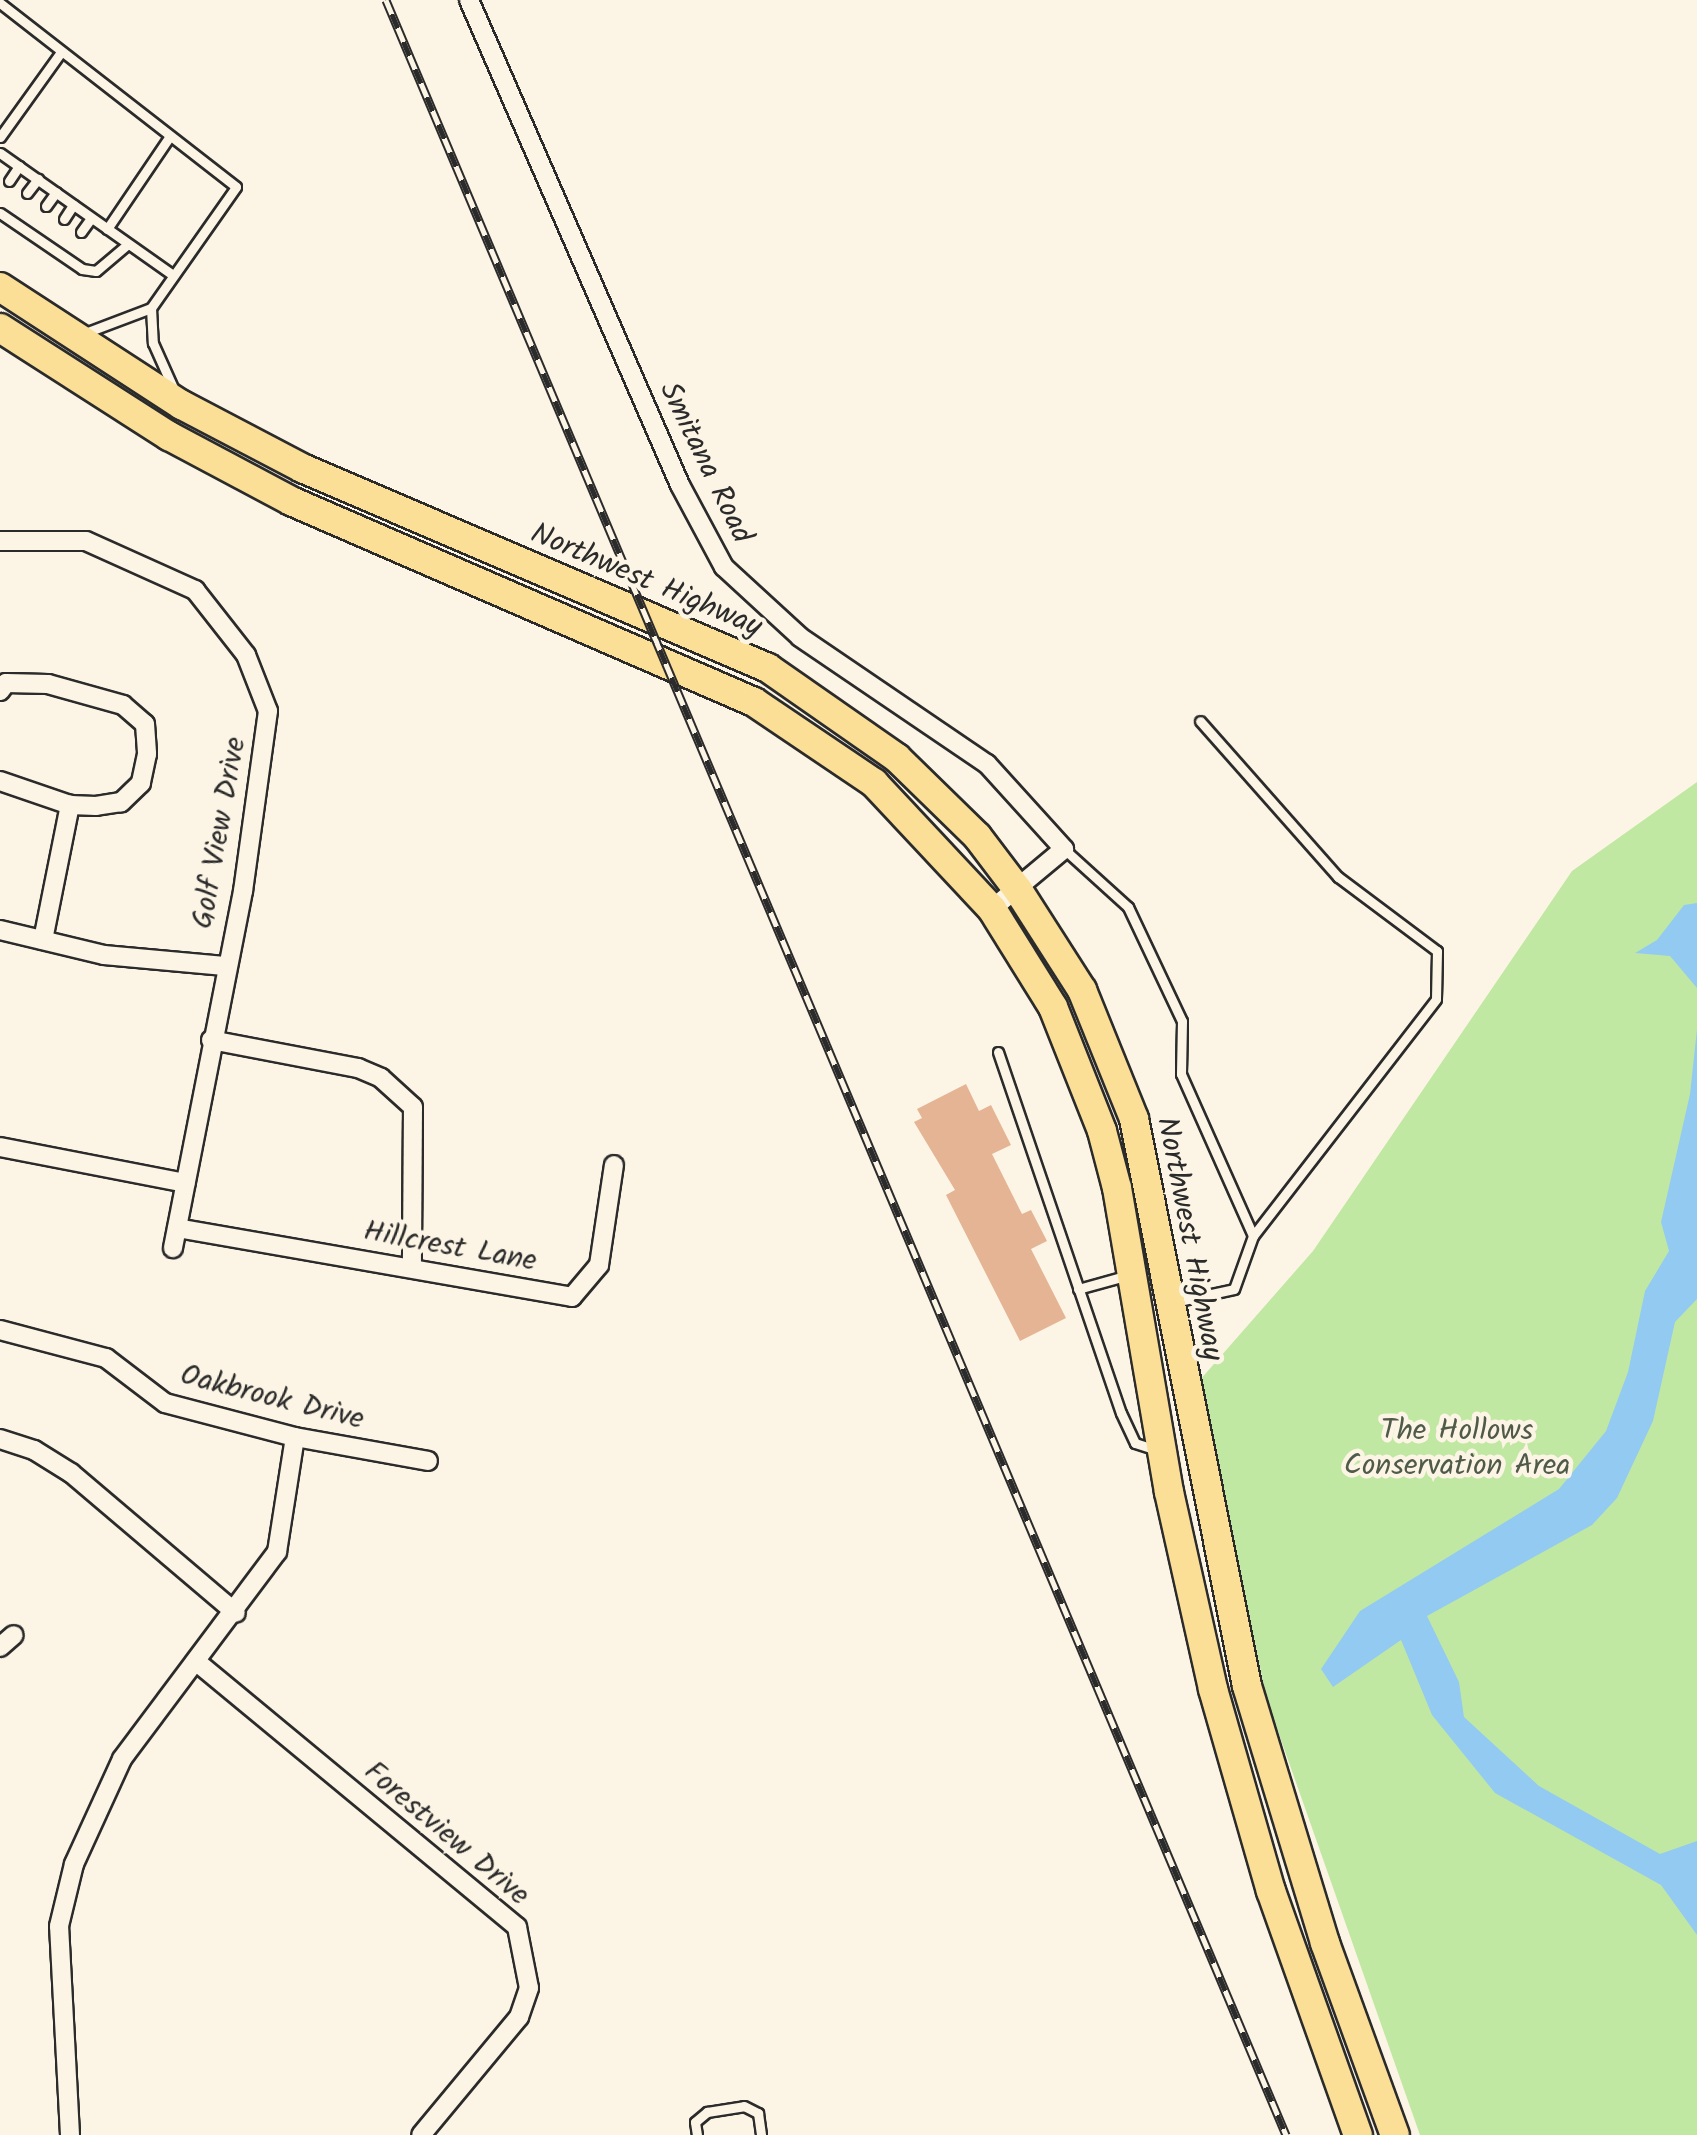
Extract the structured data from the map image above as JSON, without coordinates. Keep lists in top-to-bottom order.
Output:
{
  "streets": {
    "main road": ["Northwest Highway"],
    "street": [
      "Smitana Road",
      "Golf View Drive",
      "Hillcrest Lane",
      "Oakbrook Drive",
      "Forestview Drive"
    ]
  },
  "crossings": [
    ["Golf View Drive", "Hillcrest Lane"]
  ],
  "parks": ["The Hollows Conservation Area"]
}
